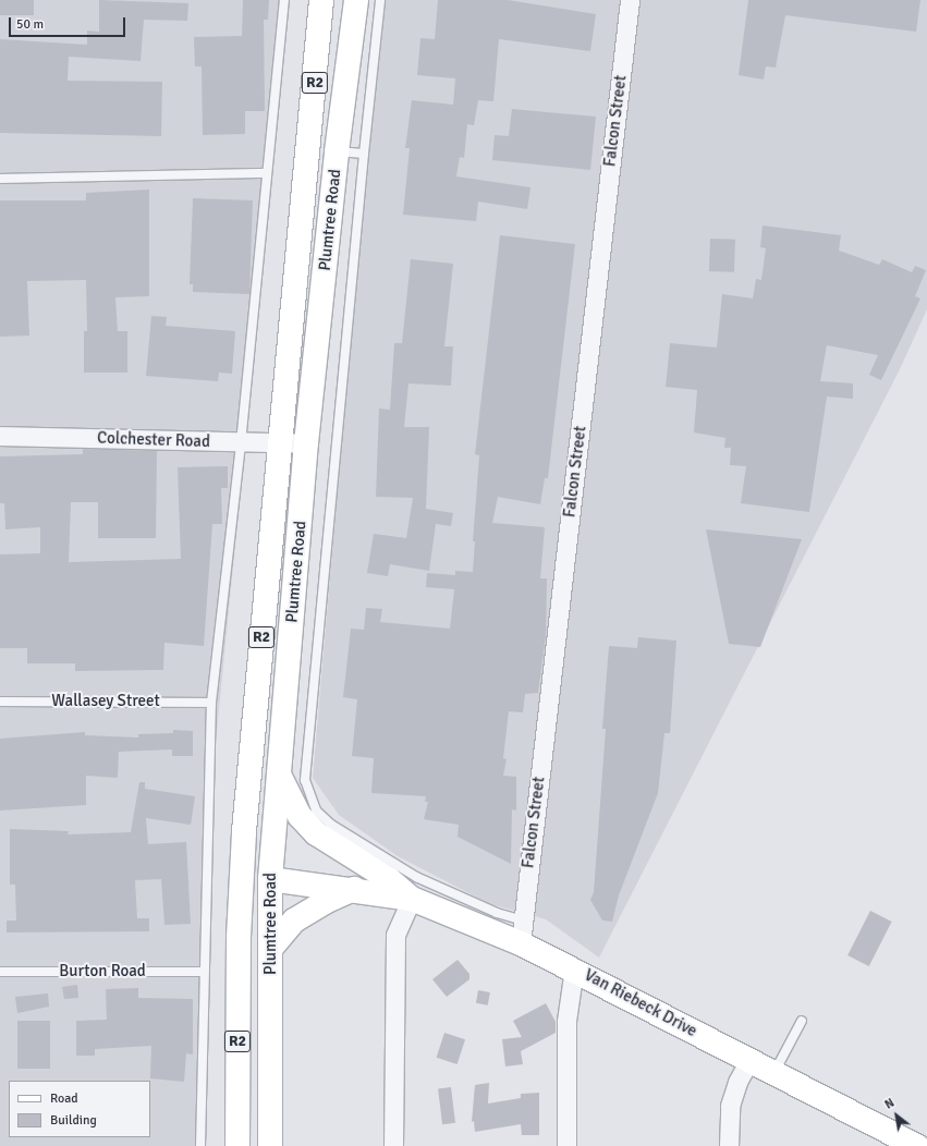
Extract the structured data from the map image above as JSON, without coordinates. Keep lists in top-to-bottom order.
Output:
{
  "streets": {
    "main road": ["R2", "Plumtree Road", "Van Riebeck Drive"],
    "street": ["Falcon Street", "Colchester Road"],
    "lane": ["Wallasey Street", "Burton Road"]
  },
  "crossings": [
    ["Falcon Street", "Van Riebeck Drive"],
    ["Plumtree Road", "Colchester Road"],
    ["Plumtree Road", "Van Riebeck Drive"]
  ],
  "legend": ["Road", "Building"],
  "scale_bar": "50 m",
  "north": "top left"
}
